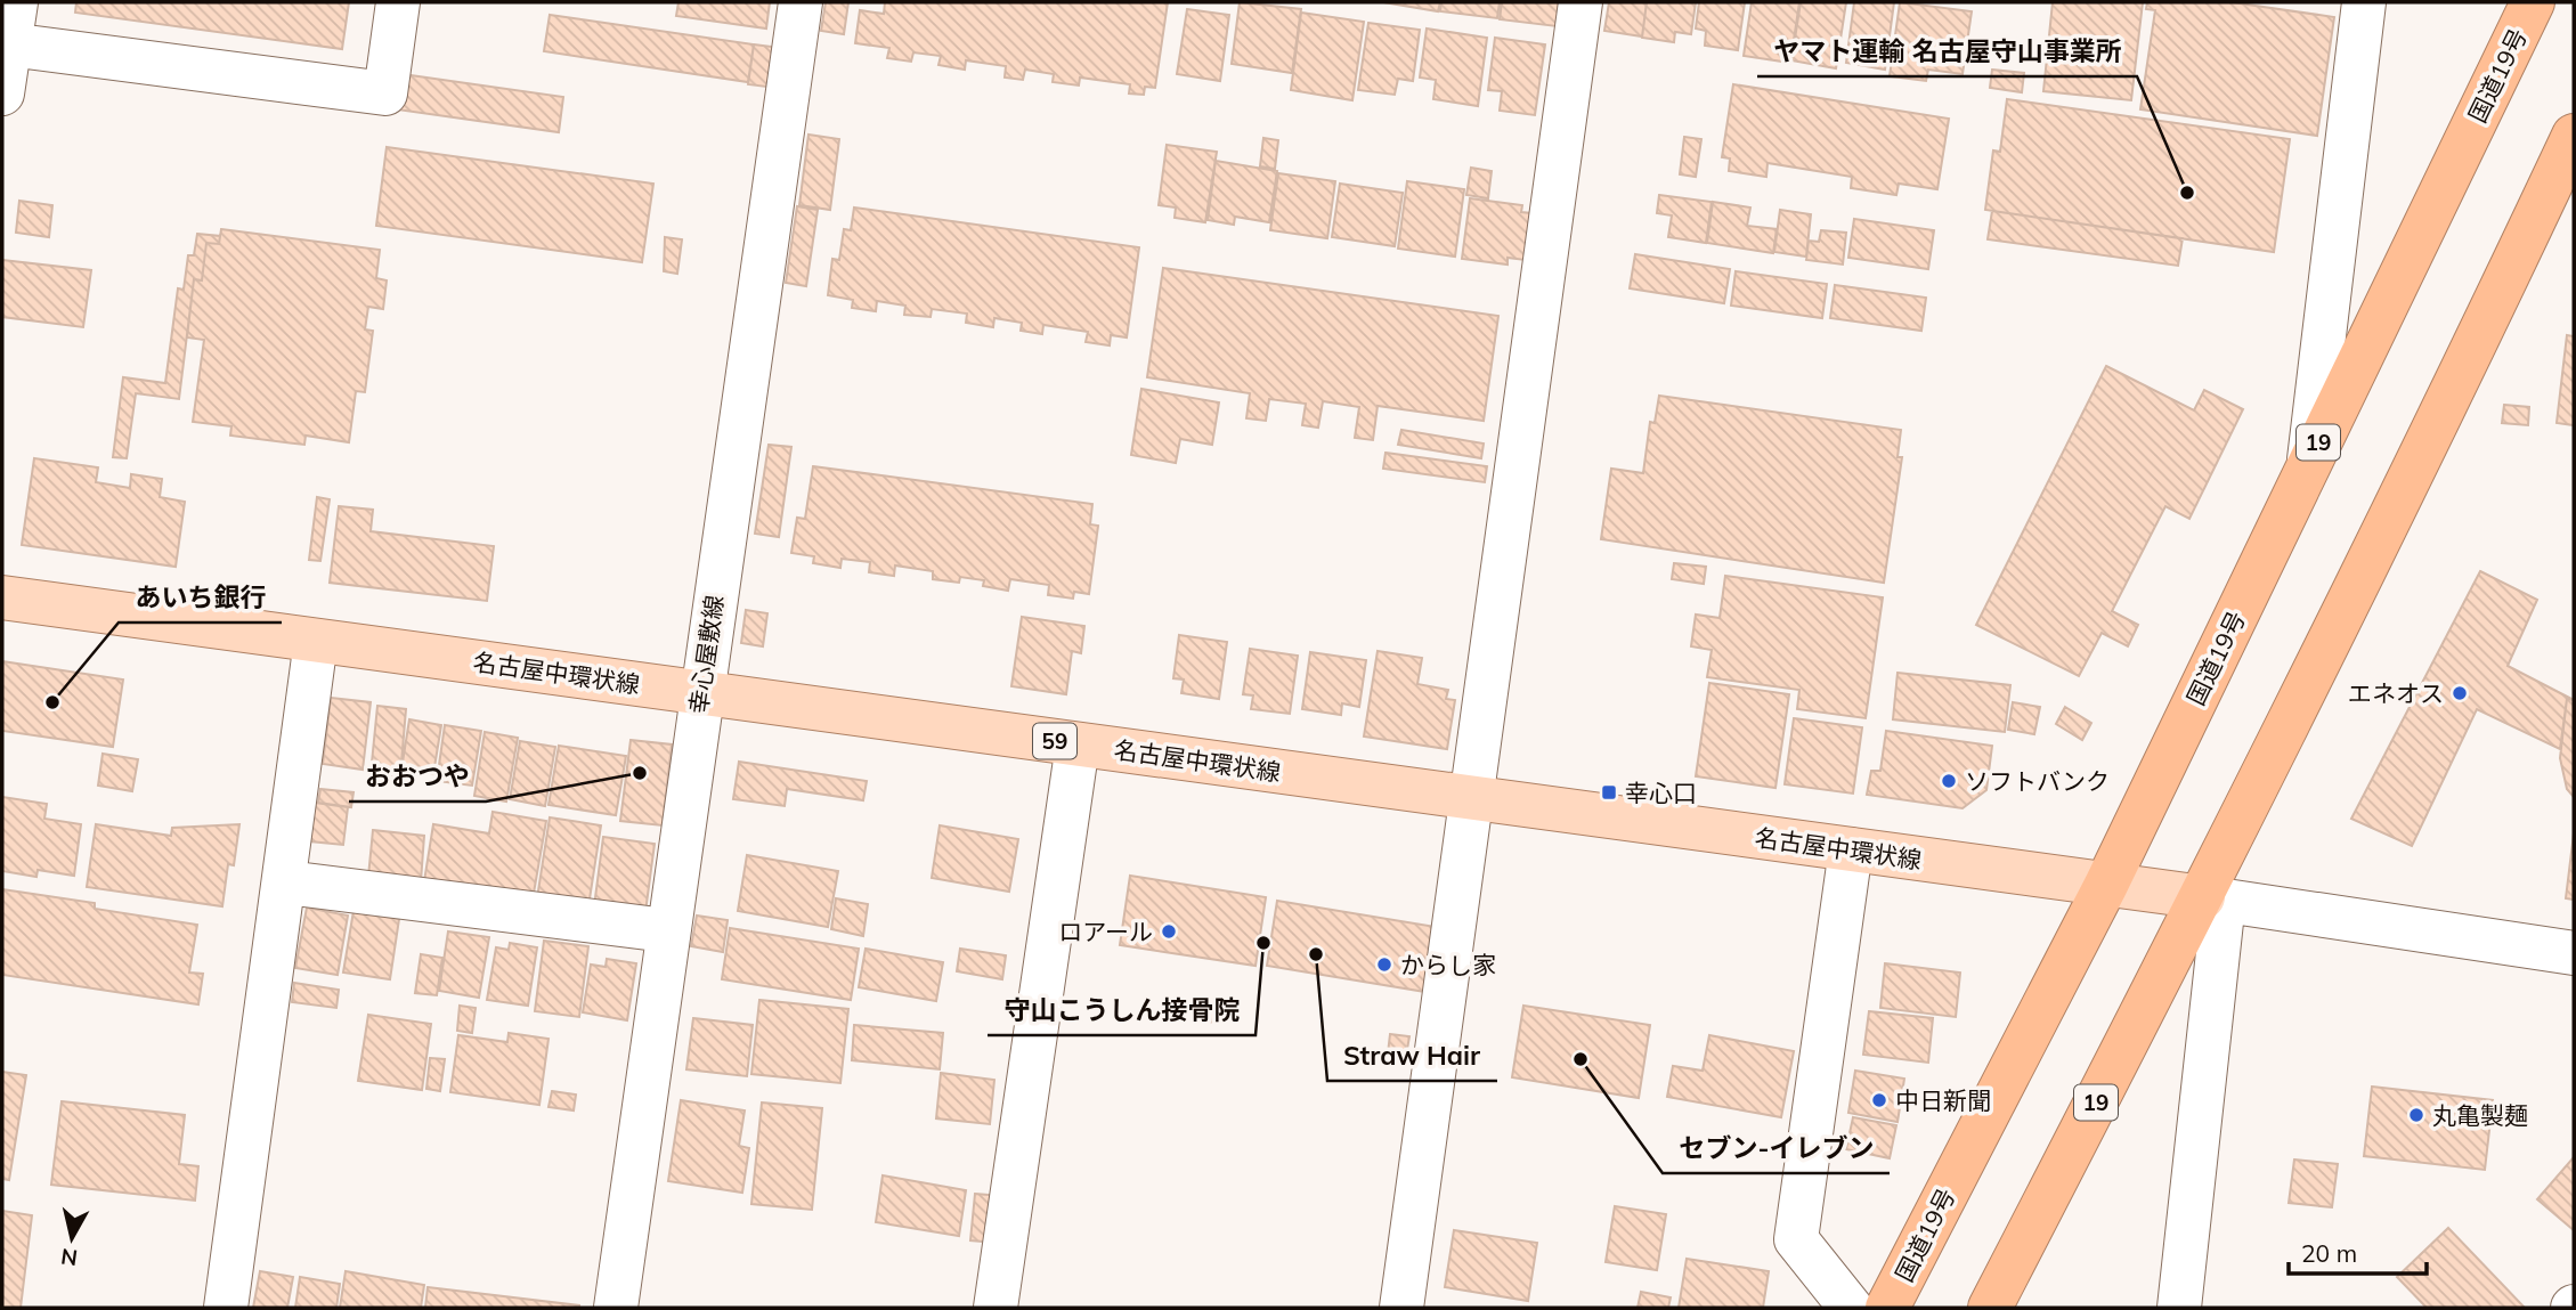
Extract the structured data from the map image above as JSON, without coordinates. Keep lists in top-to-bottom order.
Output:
{
  "streets": {
    "highway": ["国道19号", "19"],
    "main road": ["名古屋中環状線", "59"],
    "street": ["幸心屋敷線"]
  },
  "crossings": [
    ["国道19号", "名古屋中環状線"],
    ["19", "名古屋中環状線"],
    ["幸心屋敷線", "名古屋中環状線"]
  ],
  "places": {
    "other": [
      "ヤマト運輸 名古屋守山事業所",
      "エネオス",
      "あいち銀行",
      "おおつや",
      "ソフトバンク",
      "ロアール",
      "守山こうしん接骨院",
      "Straw Hair",
      "からし家",
      "セブン-イレブン",
      "中日新聞",
      "丸亀製麺"
    ],
    "transit": ["幸心口"]
  },
  "scale_bar": "20 m",
  "north": "bottom"
}
